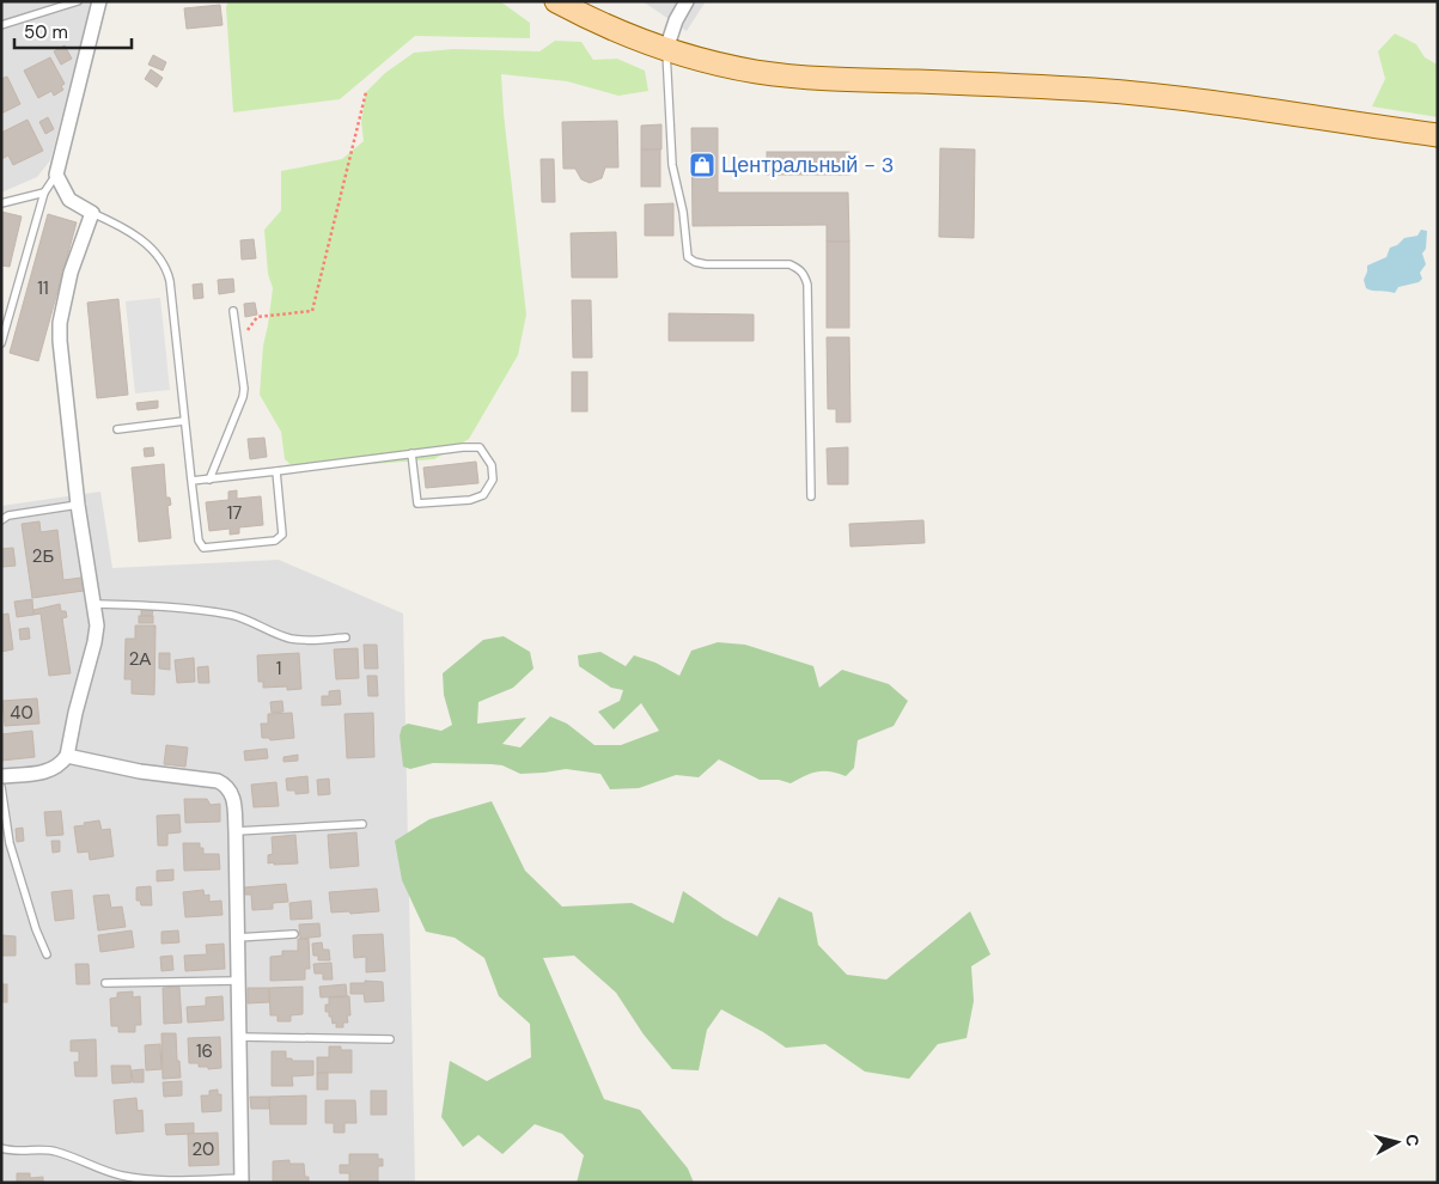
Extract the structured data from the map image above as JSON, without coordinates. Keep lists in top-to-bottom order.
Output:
{
  "places": {
    "shop": ["Центральный - 3"]
  },
  "house_numbers": [
    "11",
    "17",
    "2Б",
    "2А",
    "1",
    "40",
    "16",
    "20"
  ],
  "scale_bar": "50 m",
  "north": "right"
}
